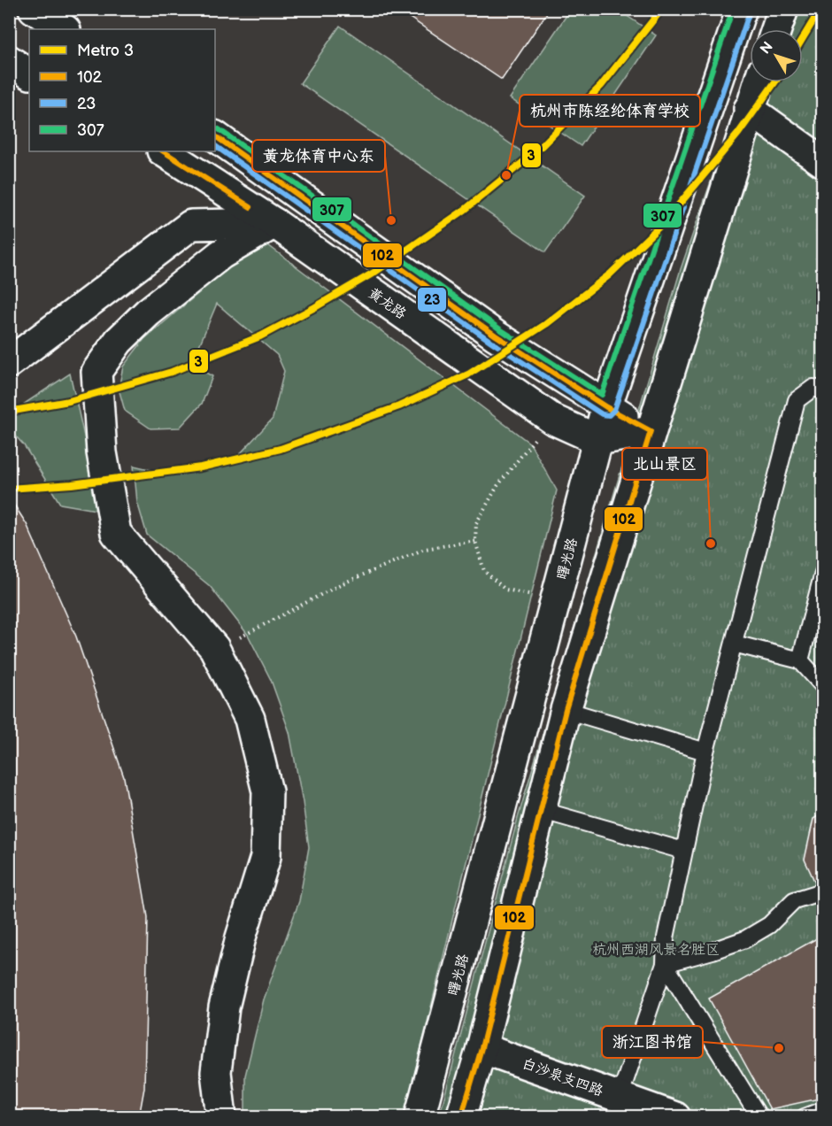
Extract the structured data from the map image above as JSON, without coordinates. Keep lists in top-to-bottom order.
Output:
{
  "streets": {
    "main road": ["黄龙路", "曙光路", "白沙泉支四路"]
  },
  "crossings": [
    ["黄龙路", "曙光路"]
  ],
  "parks": ["杭州西湖风景名胜区"],
  "places": [
    "杭州市陈经纶体育学校",
    "黄龙体育中心东",
    "北山景区",
    "浙江图书馆"
  ],
  "lines": [
    "metro line 3",
    "transit line 307",
    "transit line 23",
    "transit line 102"
  ],
  "legend": [
    "Metro 3",
    "102",
    "23",
    "307"
  ],
  "north": "top left"
}
